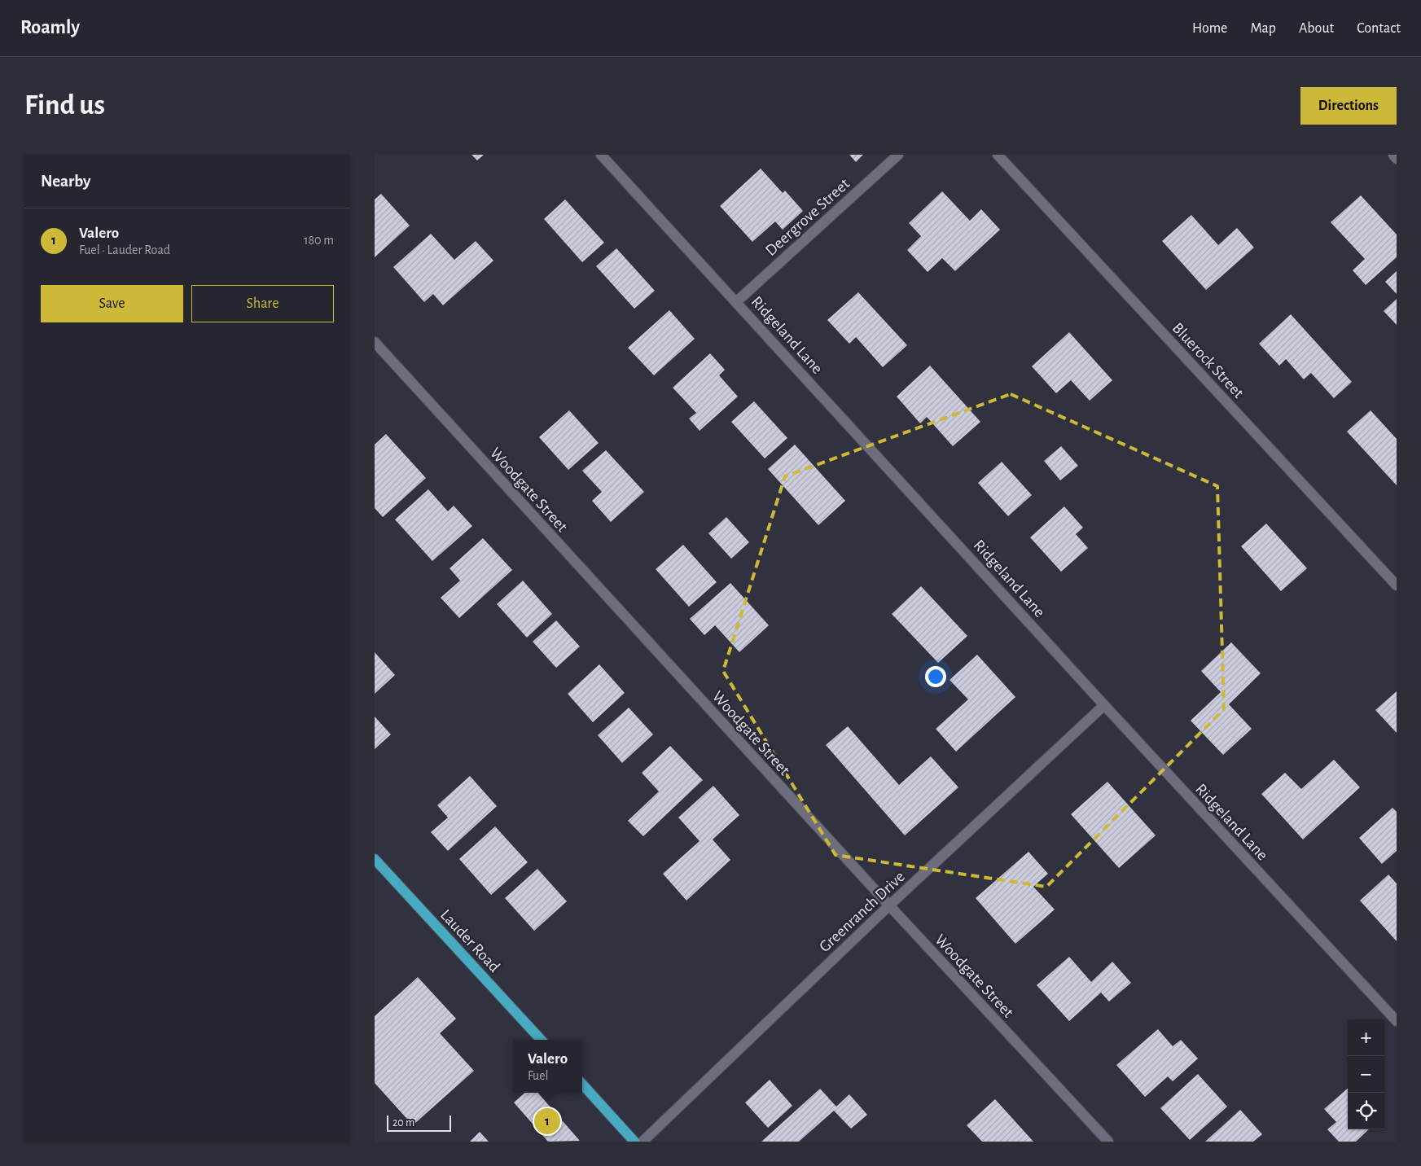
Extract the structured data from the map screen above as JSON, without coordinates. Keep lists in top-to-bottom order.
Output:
{
  "streets": {
    "main road": ["Lauder Road"],
    "street": [
      "Deergrove Street",
      "Ridgeland Lane",
      "Bluerock Street",
      "Woodgate Street",
      "Greenranch Drive"
    ]
  },
  "crossings": [
    ["Deergrove Street", "Ridgeland Lane"],
    ["Ridgeland Lane", "Greenranch Drive"],
    ["Woodgate Street", "Greenranch Drive"]
  ],
  "scale_bar": "20 m",
  "page": {
    "header": "Roamly",
    "nav": [
      "Home",
      "Map",
      "About",
      "Contact"
    ],
    "buttons": [
      "Directions",
      ["Save", "Share"]
    ],
    "title": "Find us",
    "heading": "Nearby",
    "list": [
      {
        "mark": "1",
        "name": "Valero",
        "note": "Fuel · Lauder Road",
        "value": "180 m"
      }
    ],
    "map_buttons": ["+", "−"],
    "popup": ["Valero", "Fuel"],
    "pins": "1",
    "scale": "20 m"
  }
}
